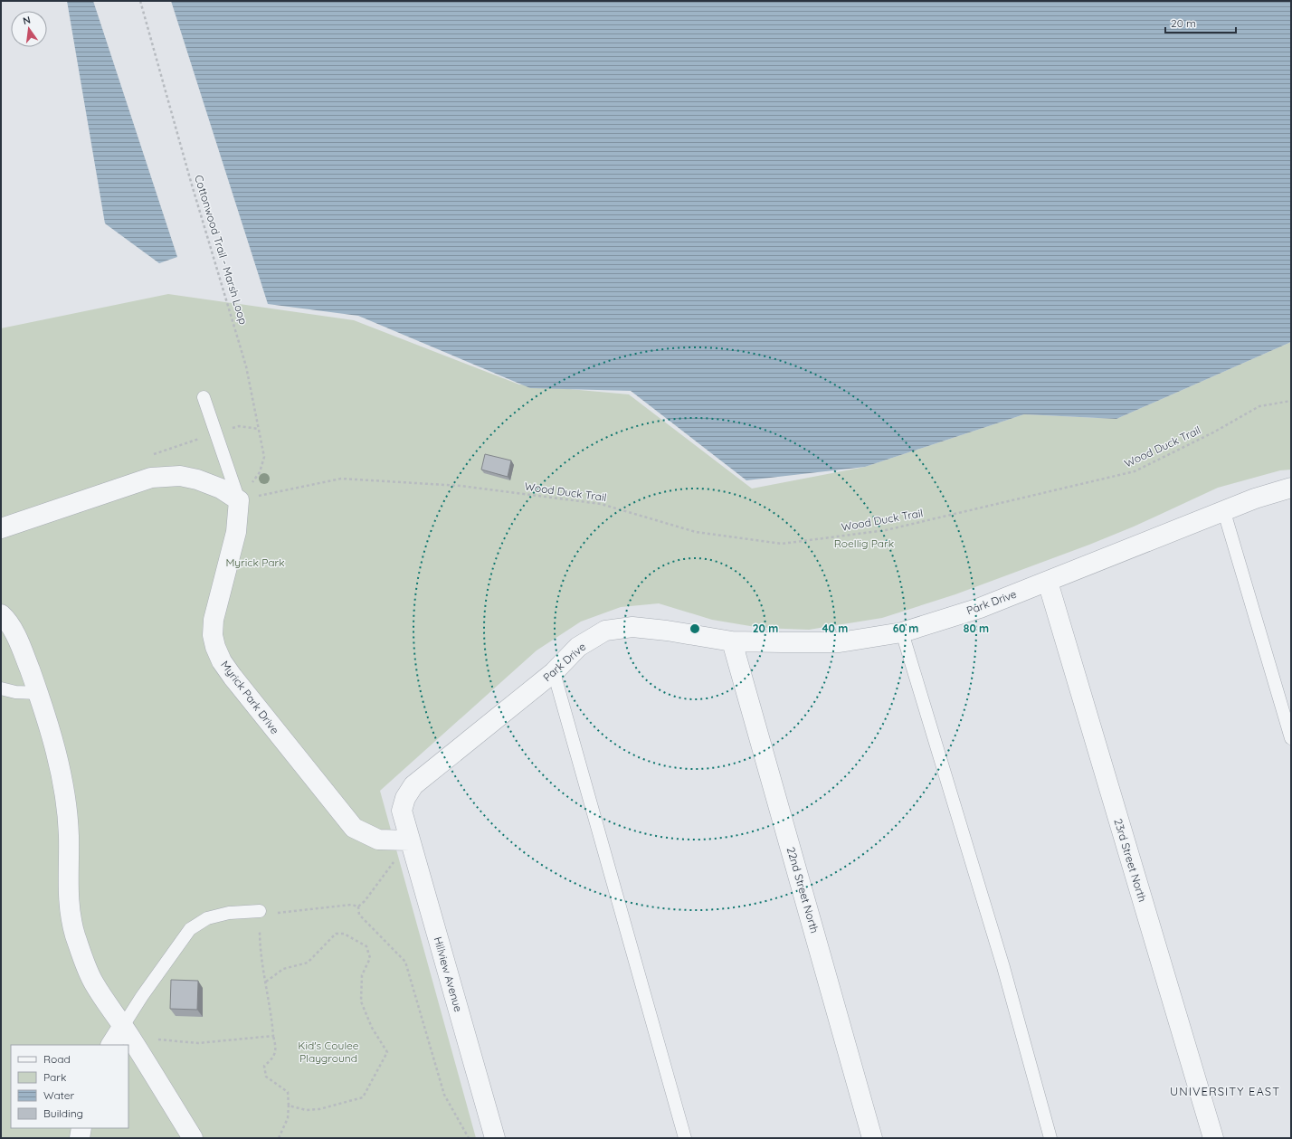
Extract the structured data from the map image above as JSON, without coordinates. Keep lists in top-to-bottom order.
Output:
{
  "streets": {
    "street": [
      "Park Drive",
      "Myrick Park Drive",
      "23rd Street North",
      "22nd Street North",
      "Hillview Avenue"
    ],
    "path": ["Cottonwood Trail - Marsh Loop", "Wood Duck Trail"]
  },
  "crossings": [
    ["Cottonwood Trail - Marsh Loop", "Wood Duck Trail"],
    ["Cottonwood Trail - Marsh Loop", "Myrick Park Drive"],
    ["Wood Duck Trail", "Myrick Park Drive"],
    ["Park Drive", "23rd Street North"],
    ["Park Drive", "22nd Street North"],
    ["Park Drive", "Hillview Avenue"],
    ["Myrick Park Drive", "Hillview Avenue"]
  ],
  "districts": ["UNIVERSITY EAST"],
  "parks": ["Roellig Park", "Myrick Park", "Kid's Coulee Playground"],
  "legend": [
    "Road",
    "Park",
    "Water",
    "Building"
  ],
  "scale_bar": "20 m",
  "north": "top",
  "rings": [
    "20 m",
    "40 m",
    "60 m",
    "80 m"
  ]
}
